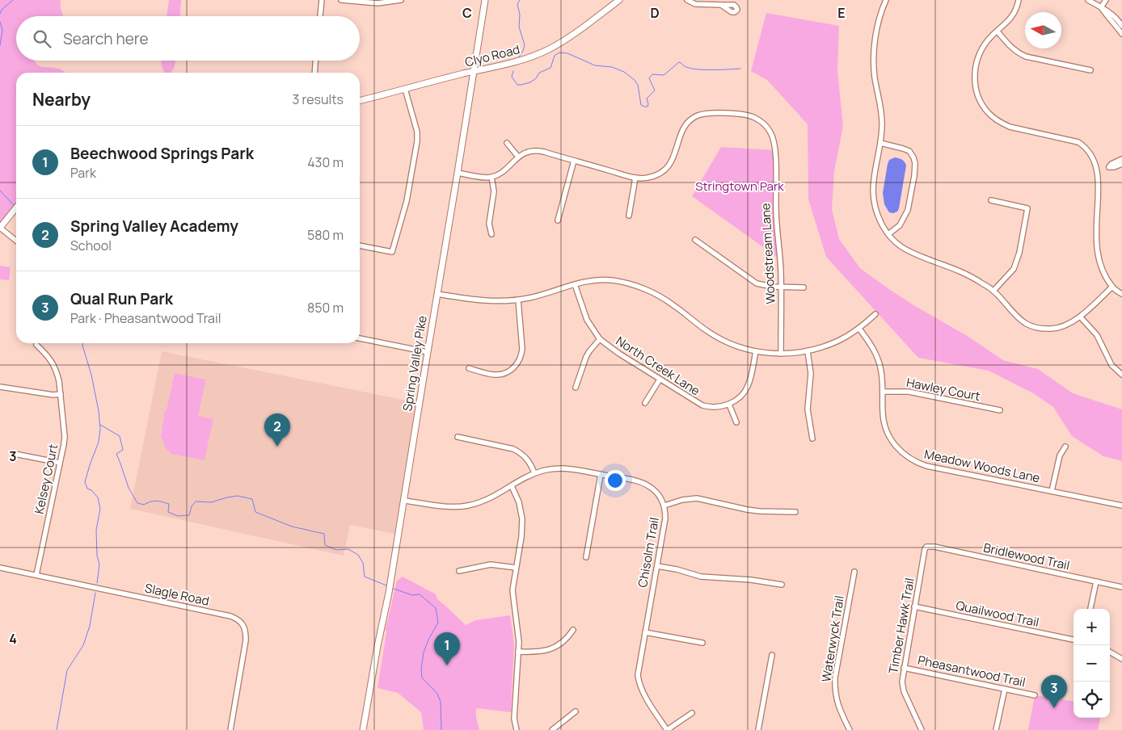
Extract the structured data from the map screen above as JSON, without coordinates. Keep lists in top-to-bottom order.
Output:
{
  "streets": {
    "street": [
      "Clyo Road",
      "Woodstream Lane",
      "Spring Valley Pike",
      "North Creek Lane",
      "Hawley Court",
      "Meadow Woods Lane",
      "Kelsey Court",
      "Chisolm Trail",
      "Bridlewood Trail",
      "Slagle Road",
      "Quailwood Trail",
      "Timber Hawk Trail",
      "Waterwyck Trail",
      "Pheasantwood Trail"
    ]
  },
  "crossings": [
    ["Clyo Road", "Spring Valley Pike"],
    ["Spring Valley Pike", "Chisolm Trail"],
    ["Hawley Court", "Meadow Woods Lane"],
    ["Kelsey Court", "Slagle Road"],
    ["Bridlewood Trail", "Timber Hawk Trail"],
    ["Quailwood Trail", "Timber Hawk Trail"],
    ["Timber Hawk Trail", "Pheasantwood Trail"]
  ],
  "parks": ["Stringtown Park"],
  "north": "left",
  "page": {
    "search": "Search here",
    "heading": ["Nearby", "3 results"],
    "list": [
      {
        "mark": "1",
        "name": "Beechwood Springs Park",
        "note": "Park",
        "value": "430 m"
      },
      {
        "mark": "2",
        "name": "Spring Valley Academy",
        "note": "School",
        "value": "580 m"
      },
      {
        "mark": "3",
        "name": "Qual Run Park",
        "note": "Park · Pheasantwood Trail",
        "value": "850 m"
      }
    ],
    "pins": ["2", "1", "3"],
    "map_buttons": ["+", "−"]
  },
  "grid": {
    "columns": ["C", "D", "E"],
    "rows": ["3", "4"]
  }
}
